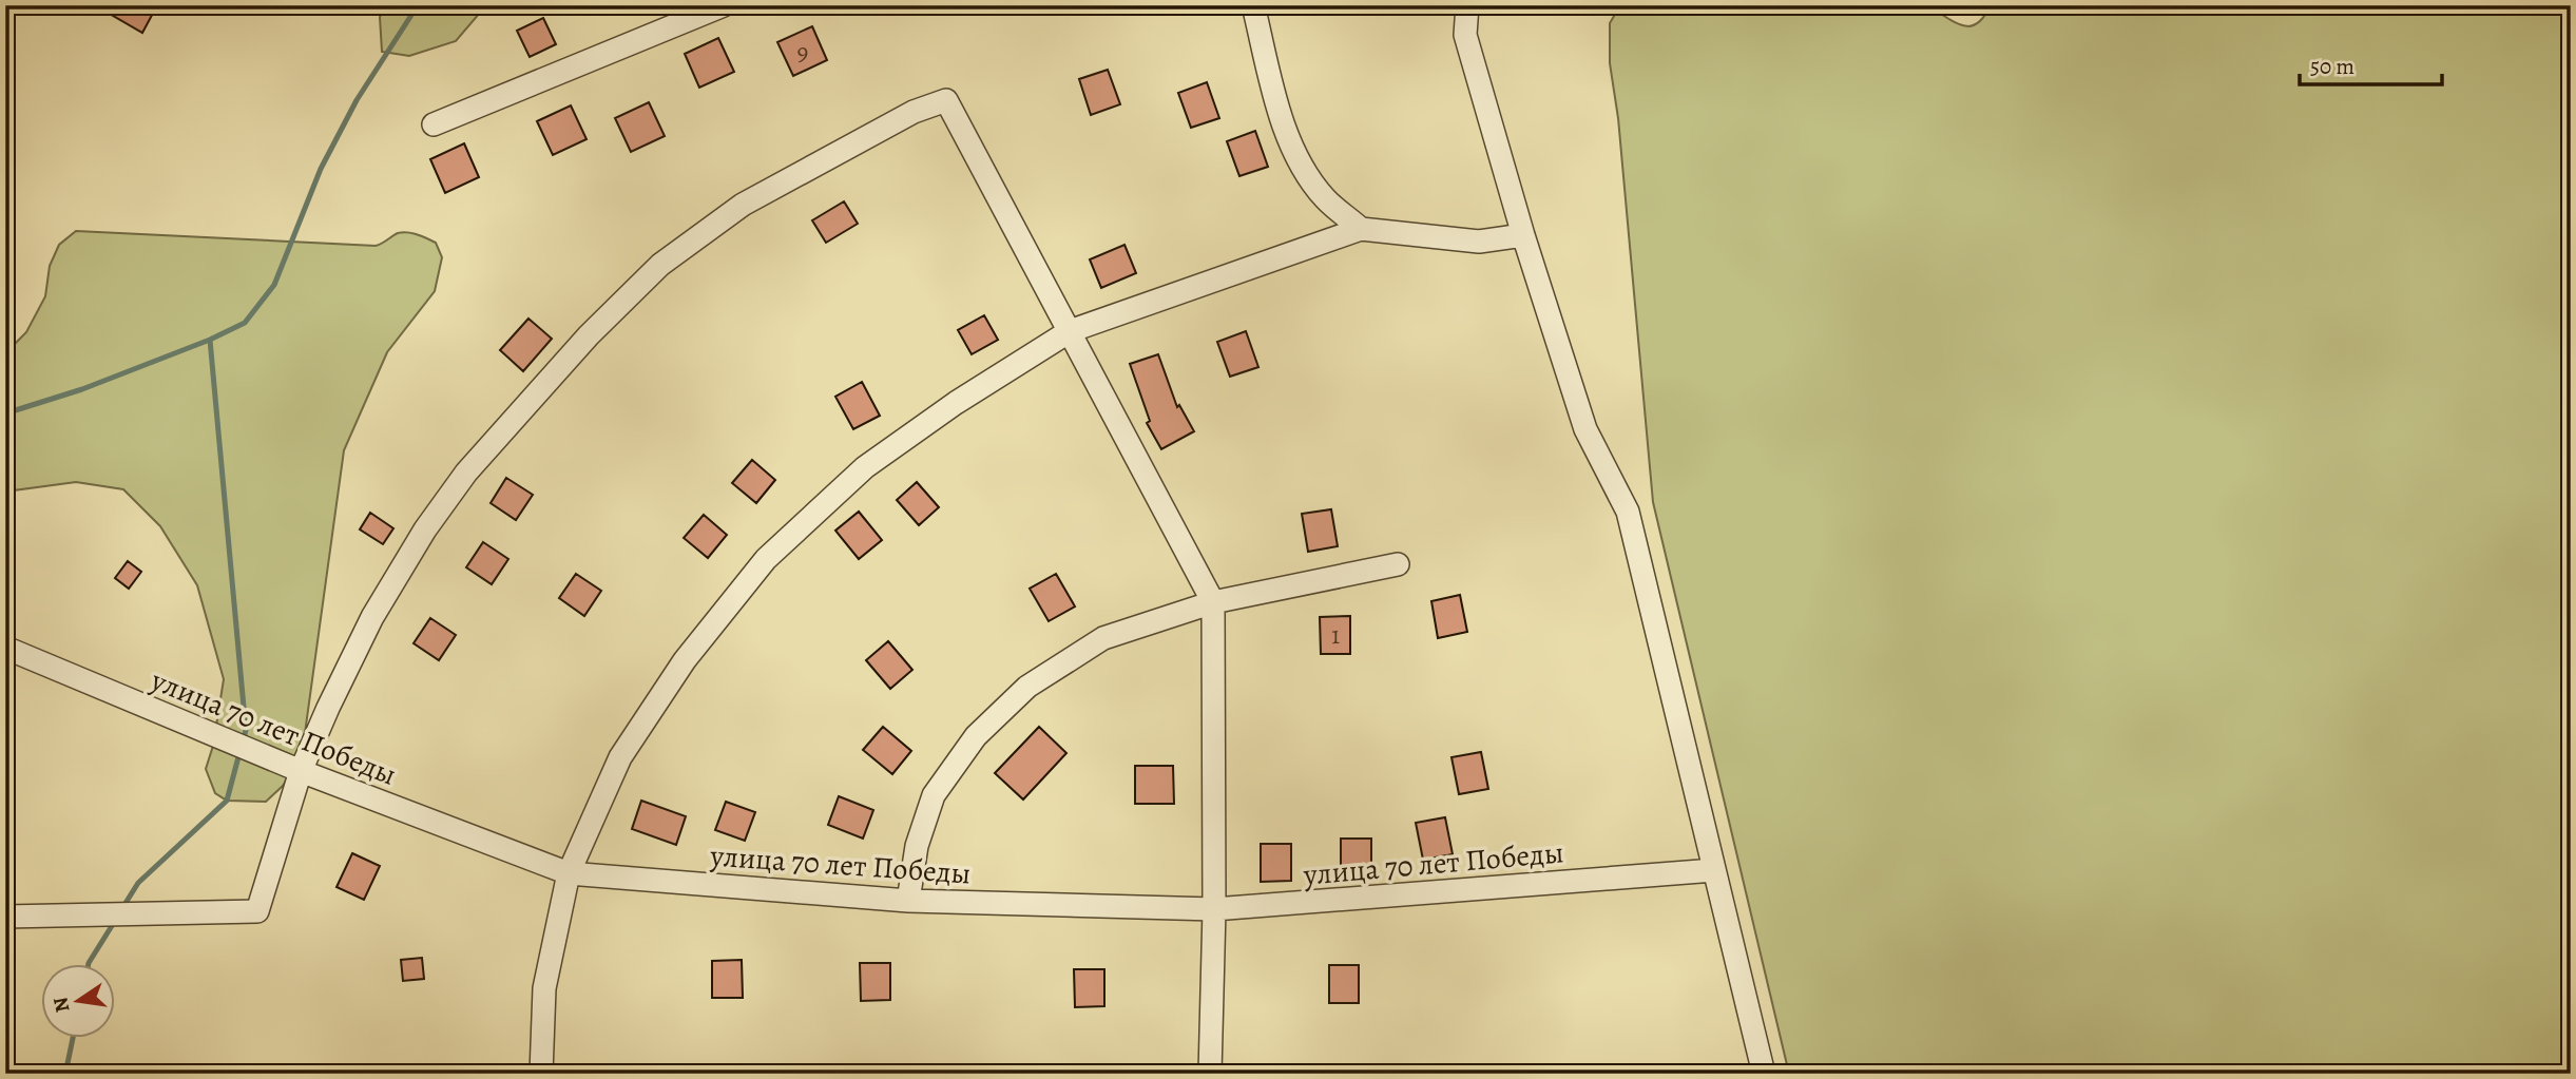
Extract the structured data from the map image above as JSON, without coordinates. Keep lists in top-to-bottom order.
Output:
{
  "streets": {
    "street": ["улица 70 лет Победы"]
  },
  "house_numbers": ["9", "1"],
  "scale_bar": "50 m",
  "north": "left"
}
